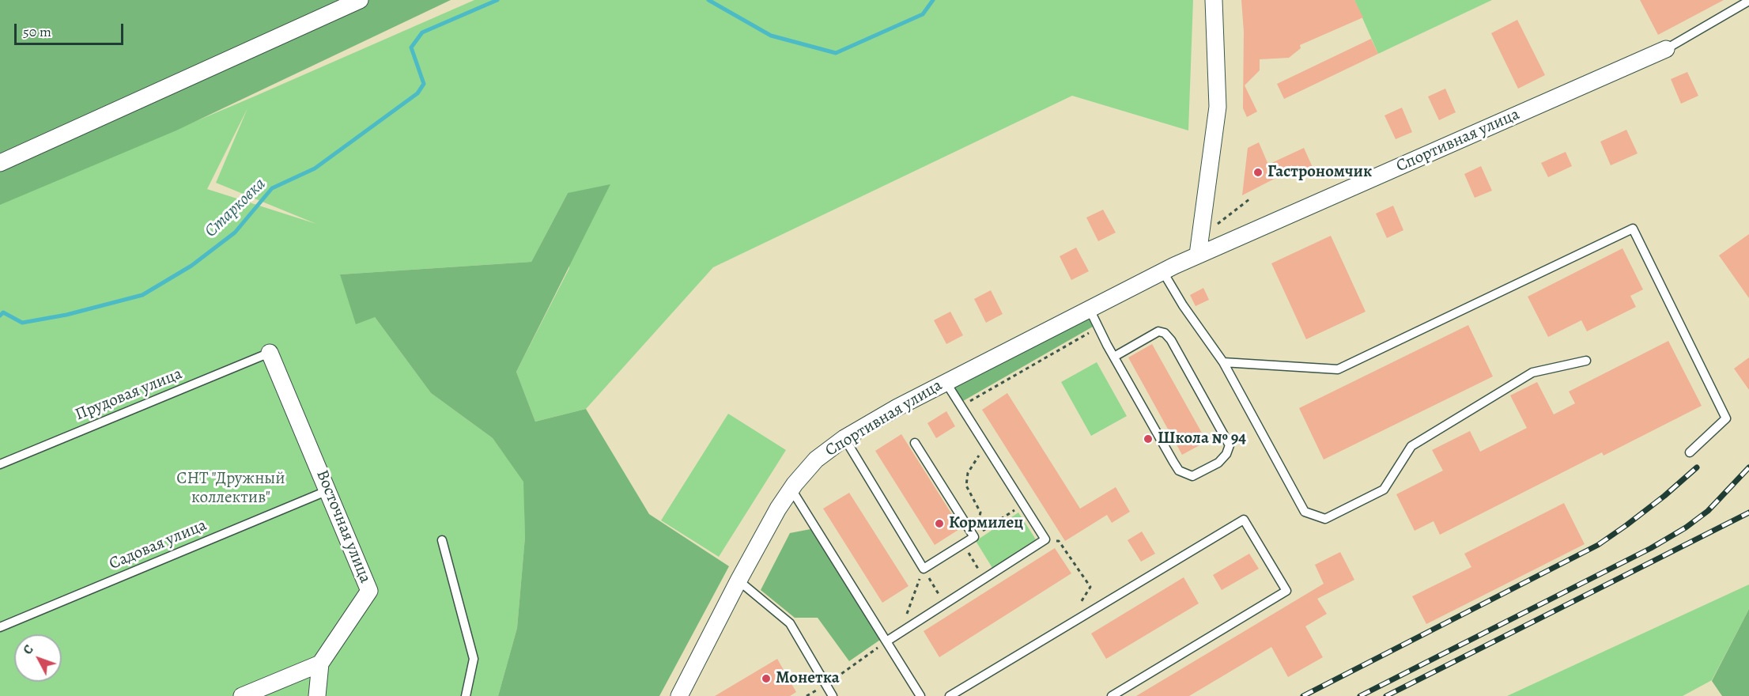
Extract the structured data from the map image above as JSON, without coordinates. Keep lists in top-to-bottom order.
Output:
{
  "streets": {
    "street": ["Спортивная улица", "Восточная улица"],
    "lane": ["Прудовая улица", "Садовая улица"]
  },
  "crossings": [
    ["Прудовая улица", "Восточная улица"],
    ["Восточная улица", "Садовая улица"]
  ],
  "water": ["Старковка"],
  "parks": ["СНТ \"Дружный коллектив\""],
  "places": [
    "Гастрономчик",
    "Школа № 94",
    "Кормилец",
    "Монетка"
  ],
  "scale_bar": "50 m",
  "north": "top left"
}
